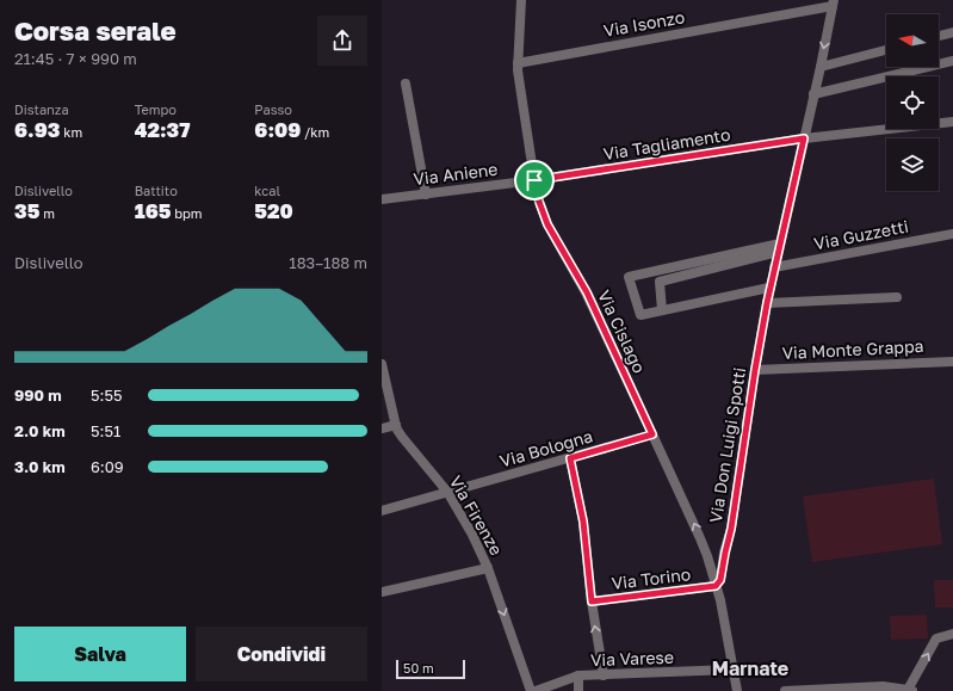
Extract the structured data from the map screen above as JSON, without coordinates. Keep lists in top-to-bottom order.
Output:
{
  "streets": {
    "street": [
      "Via Isonzo",
      "Via Tagliamento",
      "Via Aniene",
      "Via Guzzetti",
      "Via Cislago",
      "Via Monte Grappa",
      "Via Don Luigi Spotti",
      "Via Bologna",
      "Via Firenze",
      "Via Torino",
      "Via Varese"
    ]
  },
  "crossings": [
    ["Via Isonzo", "Via Cislago"],
    ["Via Isonzo", "Via Don Luigi Spotti"],
    ["Via Tagliamento", "Via Aniene"],
    ["Via Tagliamento", "Via Cislago"],
    ["Via Tagliamento", "Via Don Luigi Spotti"],
    ["Via Aniene", "Via Cislago"],
    ["Via Guzzetti", "Via Don Luigi Spotti"],
    ["Via Cislago", "Via Don Luigi Spotti"],
    ["Via Cislago", "Via Bologna"],
    ["Via Cislago", "Via Torino"],
    ["Via Cislago", "Via Varese"],
    ["Via Monte Grappa", "Via Don Luigi Spotti"],
    ["Via Don Luigi Spotti", "Via Torino"],
    ["Via Bologna", "Via Firenze"]
  ],
  "districts": ["Marnate"],
  "scale_bar": "50 m",
  "north": "left",
  "page": {
    "heading": ["Corsa serale", "21:45 · 7 × 990 m"],
    "stats": [
      ["Distanza", "6.93 km"],
      ["Tempo", "42:37"],
      ["Passo", "6:09 /km"],
      ["Dislivello", "35 m"],
      ["Battito", "165 bpm"],
      ["kcal", "520"]
    ],
    "chart": ["Dislivello", "183–188 m"],
    "list": [
      {
        "name": "990 m",
        "note": "5:55"
      },
      {
        "name": "2.0 km",
        "note": "5:51"
      },
      {
        "name": "3.0 km",
        "note": "6:09"
      }
    ],
    "buttons": ["Salva", "Condividi"],
    "scale": "50 m"
  }
}
